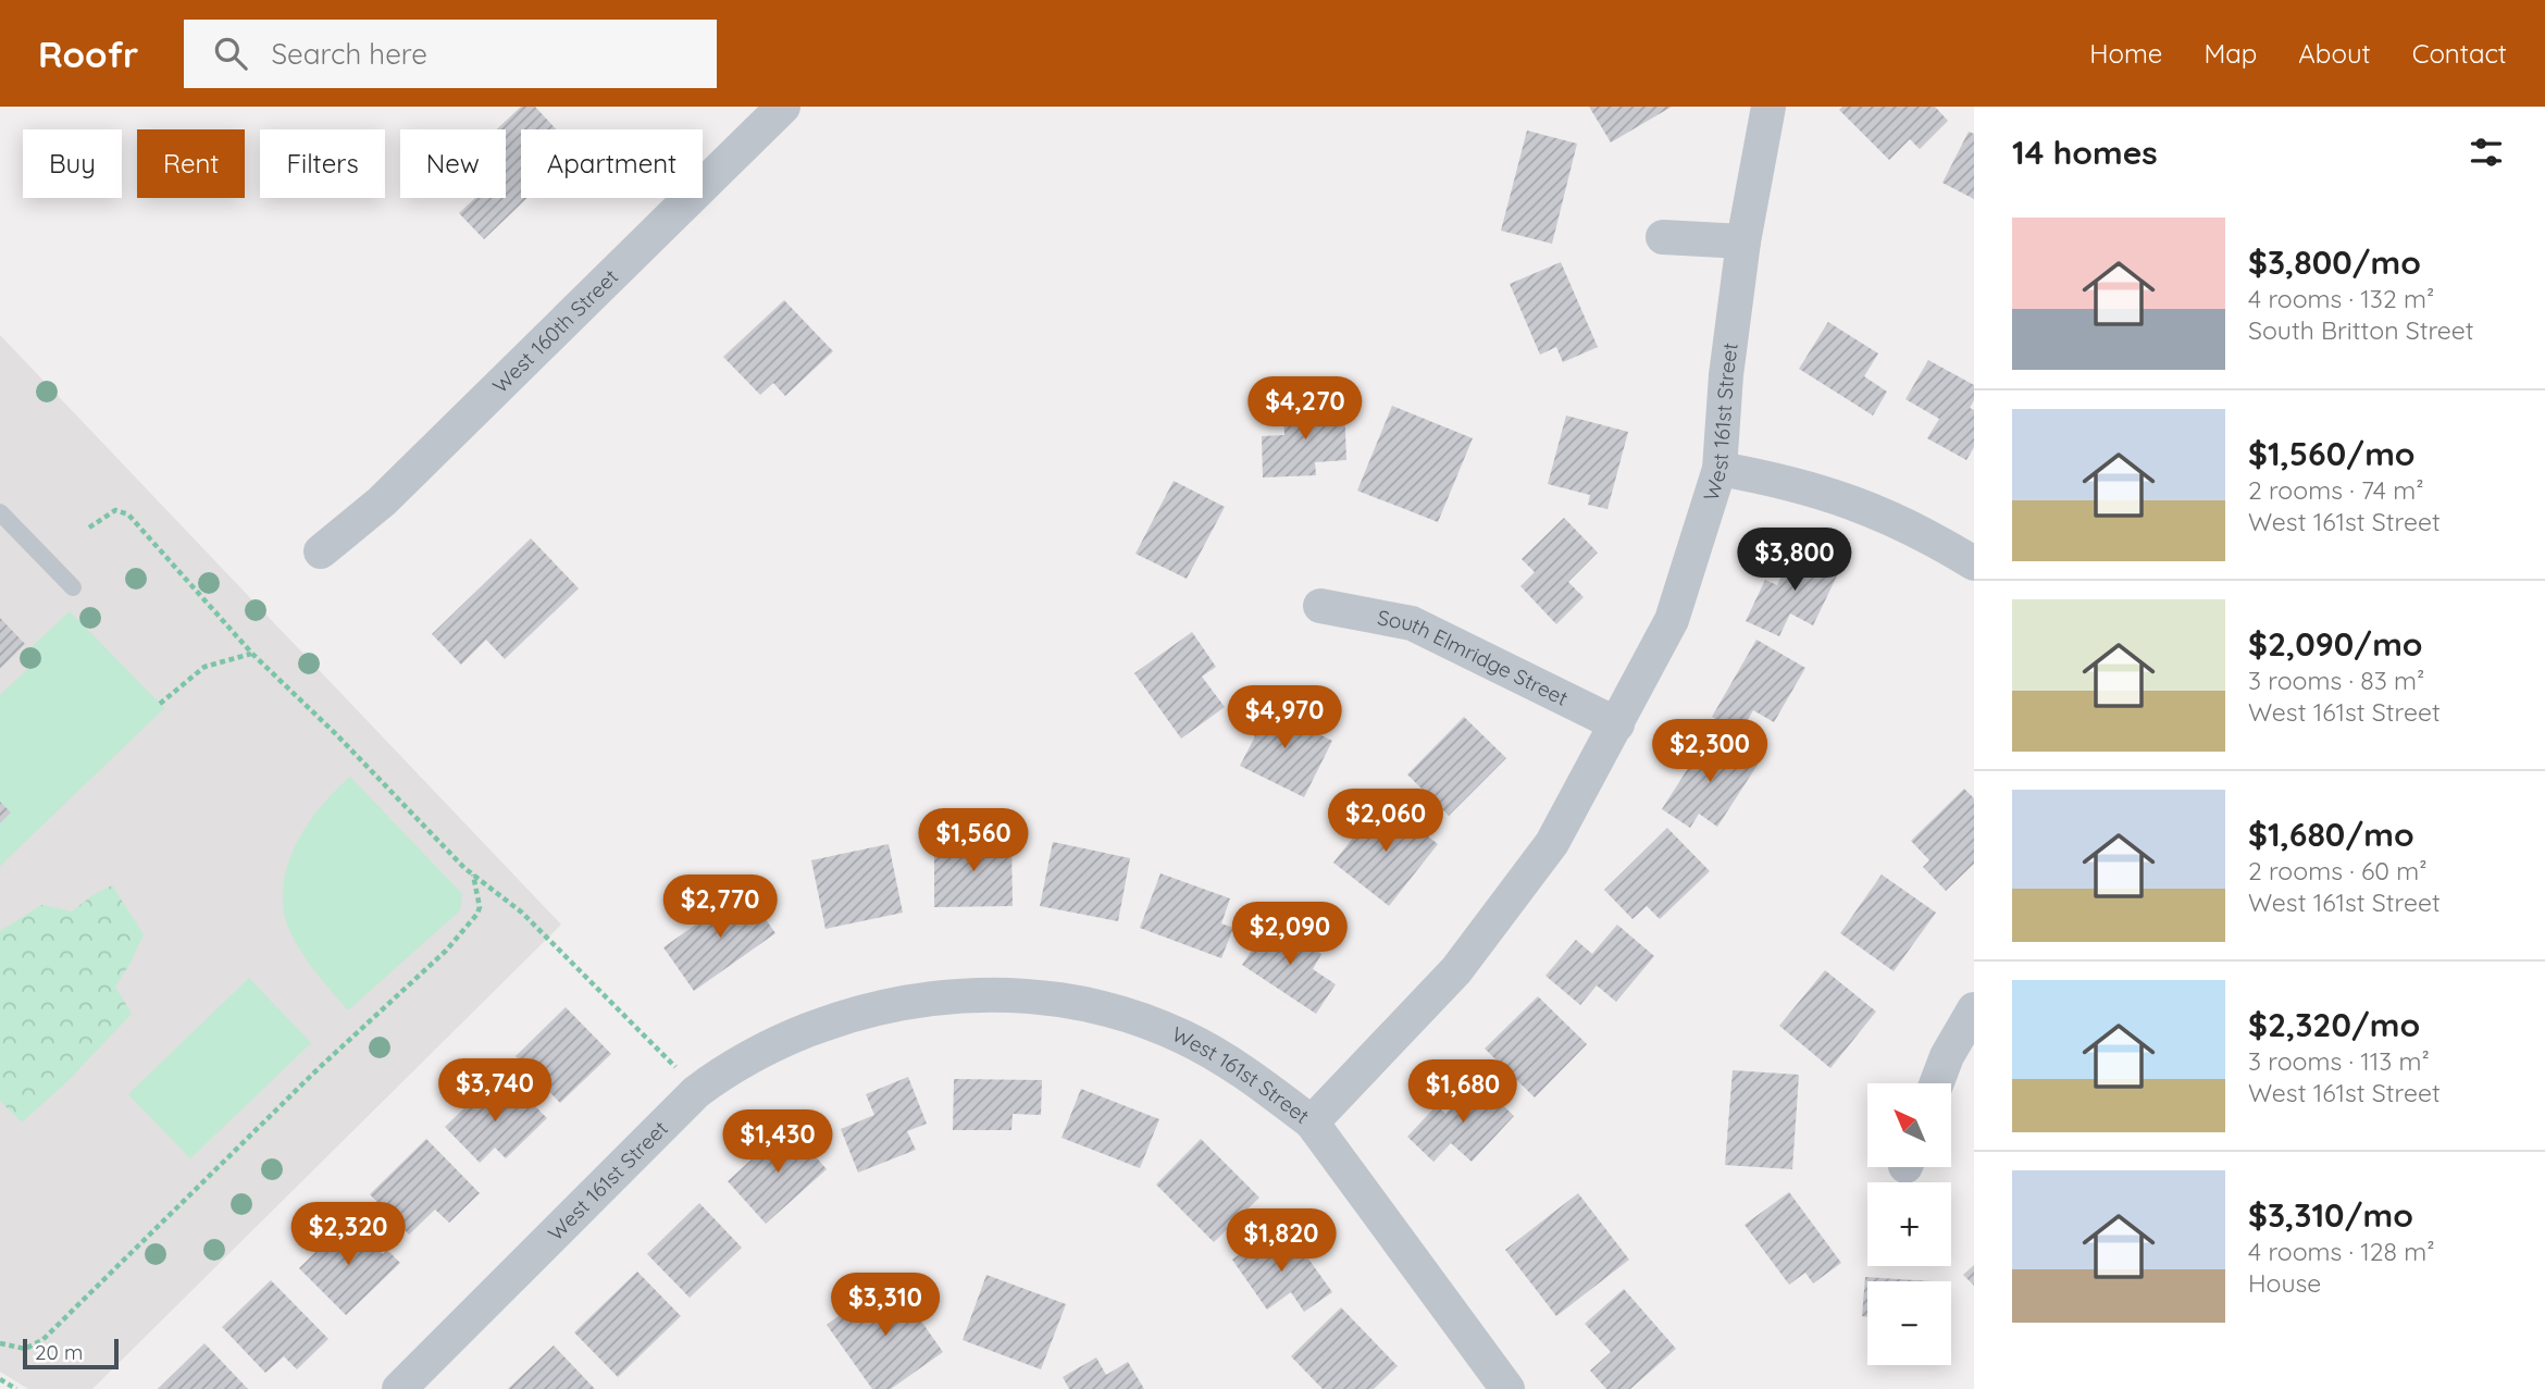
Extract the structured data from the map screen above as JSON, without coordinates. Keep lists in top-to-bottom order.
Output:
{
  "streets": {
    "street": ["West 160th Street", "West 161st Street", "South Elmridge Street"]
  },
  "crossings": [
    ["West 161st Street", "South Elmridge Street"]
  ],
  "scale_bar": "20 m",
  "north": "top left",
  "page": {
    "header": "Roofr",
    "search": "Search here",
    "nav": [
      "Home",
      "Map",
      "About",
      "Contact"
    ],
    "heading": "14 homes",
    "chip": [
      "Buy",
      "Rent",
      "Filters",
      "New",
      "Apartment"
    ],
    "list": [
      {
        "name": "$3,800/mo",
        "note": "4 rooms · 132 m² · South Britton Street"
      },
      {
        "name": "$1,560/mo",
        "note": "2 rooms · 74 m² · West 161st Street"
      },
      {
        "name": "$2,090/mo",
        "note": "3 rooms · 83 m² · West 161st Street"
      },
      {
        "name": "$1,680/mo",
        "note": "2 rooms · 60 m² · West 161st Street"
      },
      {
        "name": "$2,320/mo",
        "note": "3 rooms · 113 m² · West 161st Street"
      },
      {
        "name": "$3,310/mo",
        "note": "4 rooms · 128 m² · House"
      }
    ],
    "price": [
      "$4,270",
      "$3,800",
      "$4,970",
      "$2,300",
      "$2,060",
      "$1,560",
      "$2,770",
      "$2,090",
      "$3,740",
      "$1,680",
      "$1,430",
      "$2,320",
      "$1,820",
      "$3,310"
    ],
    "map_buttons": ["+", "−"],
    "scale": "20 m"
  }
}
